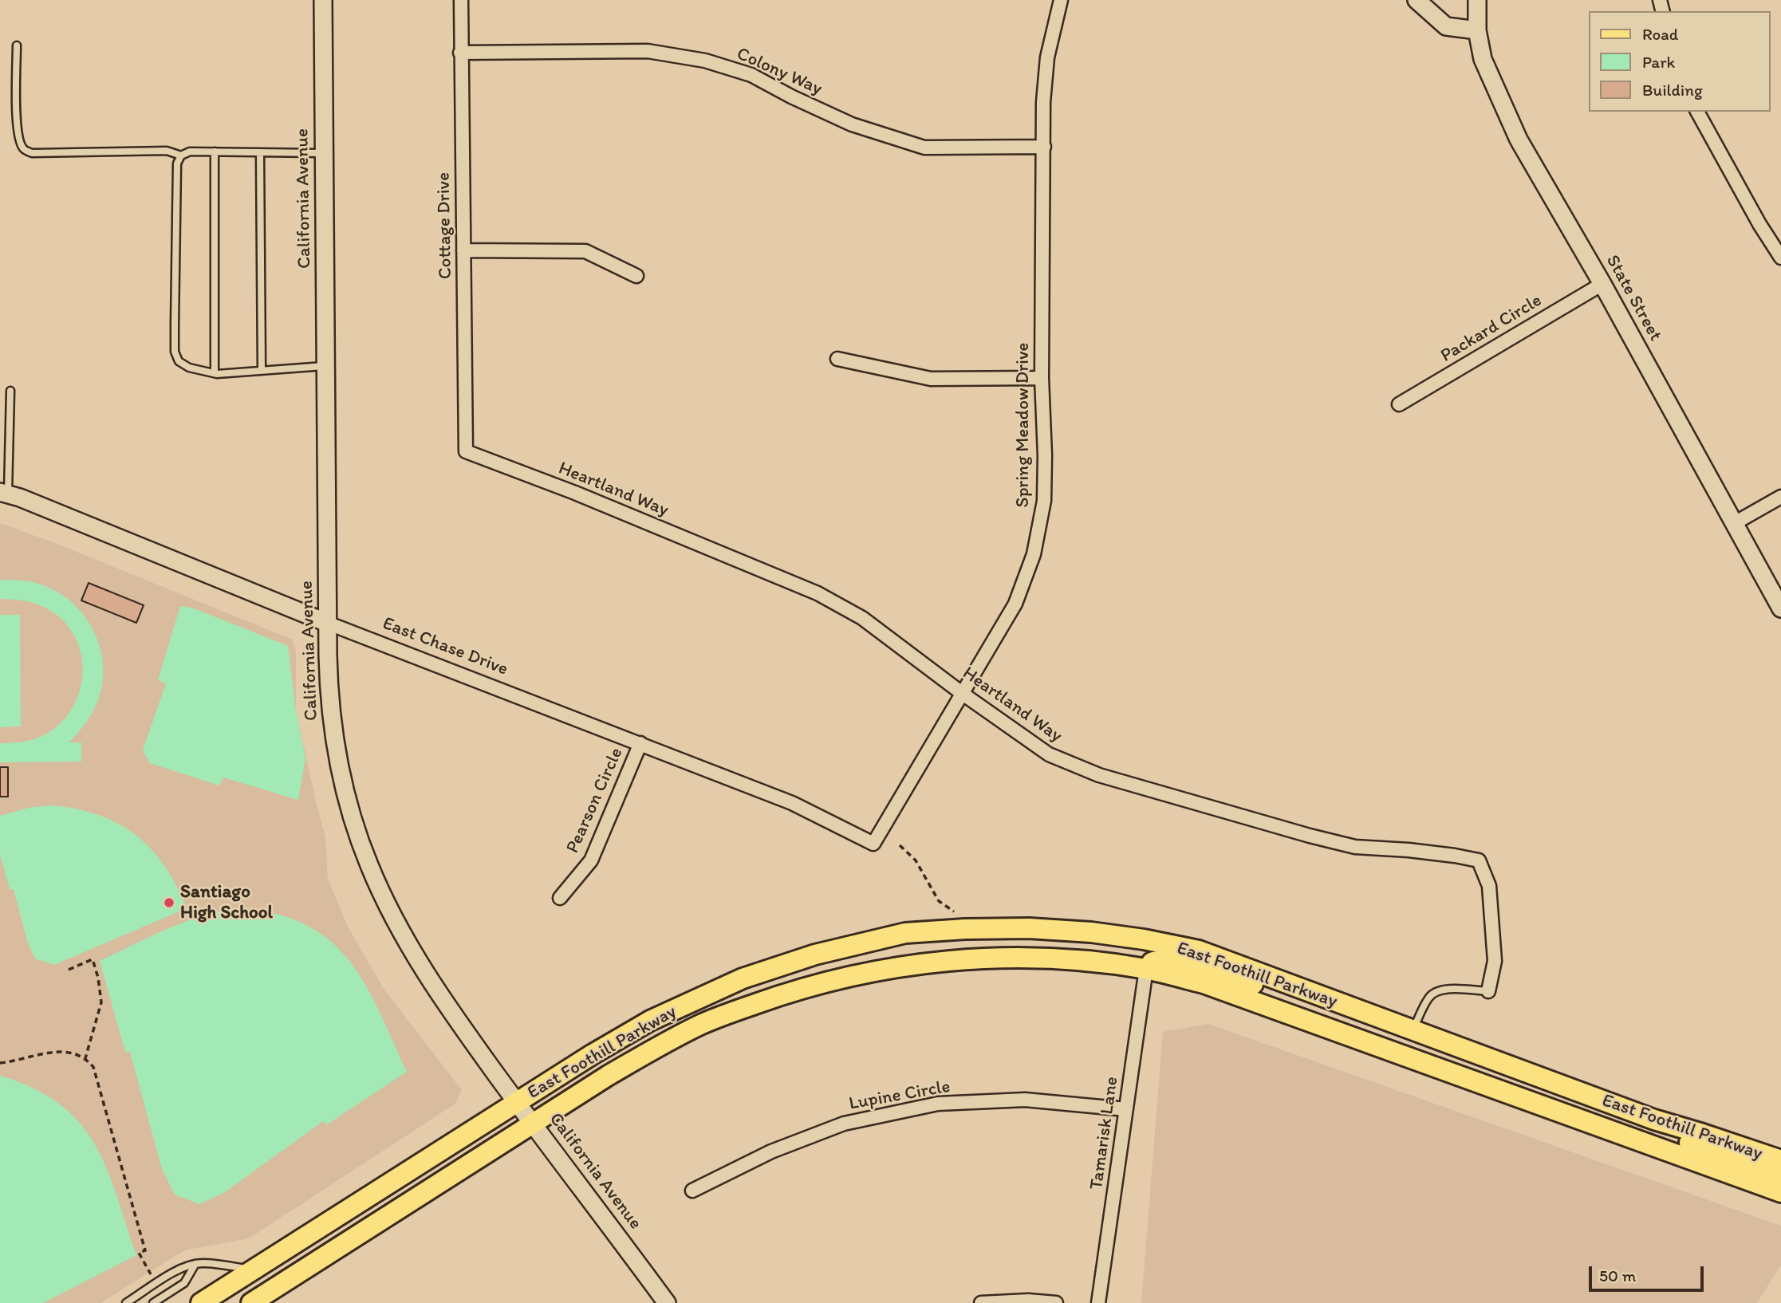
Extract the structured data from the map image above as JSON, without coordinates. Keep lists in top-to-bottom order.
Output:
{
  "streets": {
    "main road": [
      "California Avenue",
      "State Street",
      "East Chase Drive",
      "East Foothill Parkway"
    ],
    "street": [
      "Colony Way",
      "Cottage Drive",
      "Packard Circle",
      "Spring Meadow Drive",
      "Heartland Way",
      "Pearson Circle",
      "Lupine Circle",
      "Tamarisk Lane"
    ]
  },
  "crossings": [
    ["Colony Way", "Cottage Drive"],
    ["Colony Way", "Spring Meadow Drive"],
    ["California Avenue", "East Chase Drive"],
    ["California Avenue", "East Foothill Parkway"],
    ["Cottage Drive", "Heartland Way"],
    ["State Street", "Packard Circle"],
    ["Spring Meadow Drive", "Heartland Way"],
    ["Spring Meadow Drive", "East Chase Drive"],
    ["East Chase Drive", "Pearson Circle"],
    ["East Foothill Parkway", "Tamarisk Lane"],
    ["Lupine Circle", "Tamarisk Lane"]
  ],
  "places": ["Santiago High School"],
  "legend": ["Road", "Park", "Building"],
  "scale_bar": "50 m"
}
